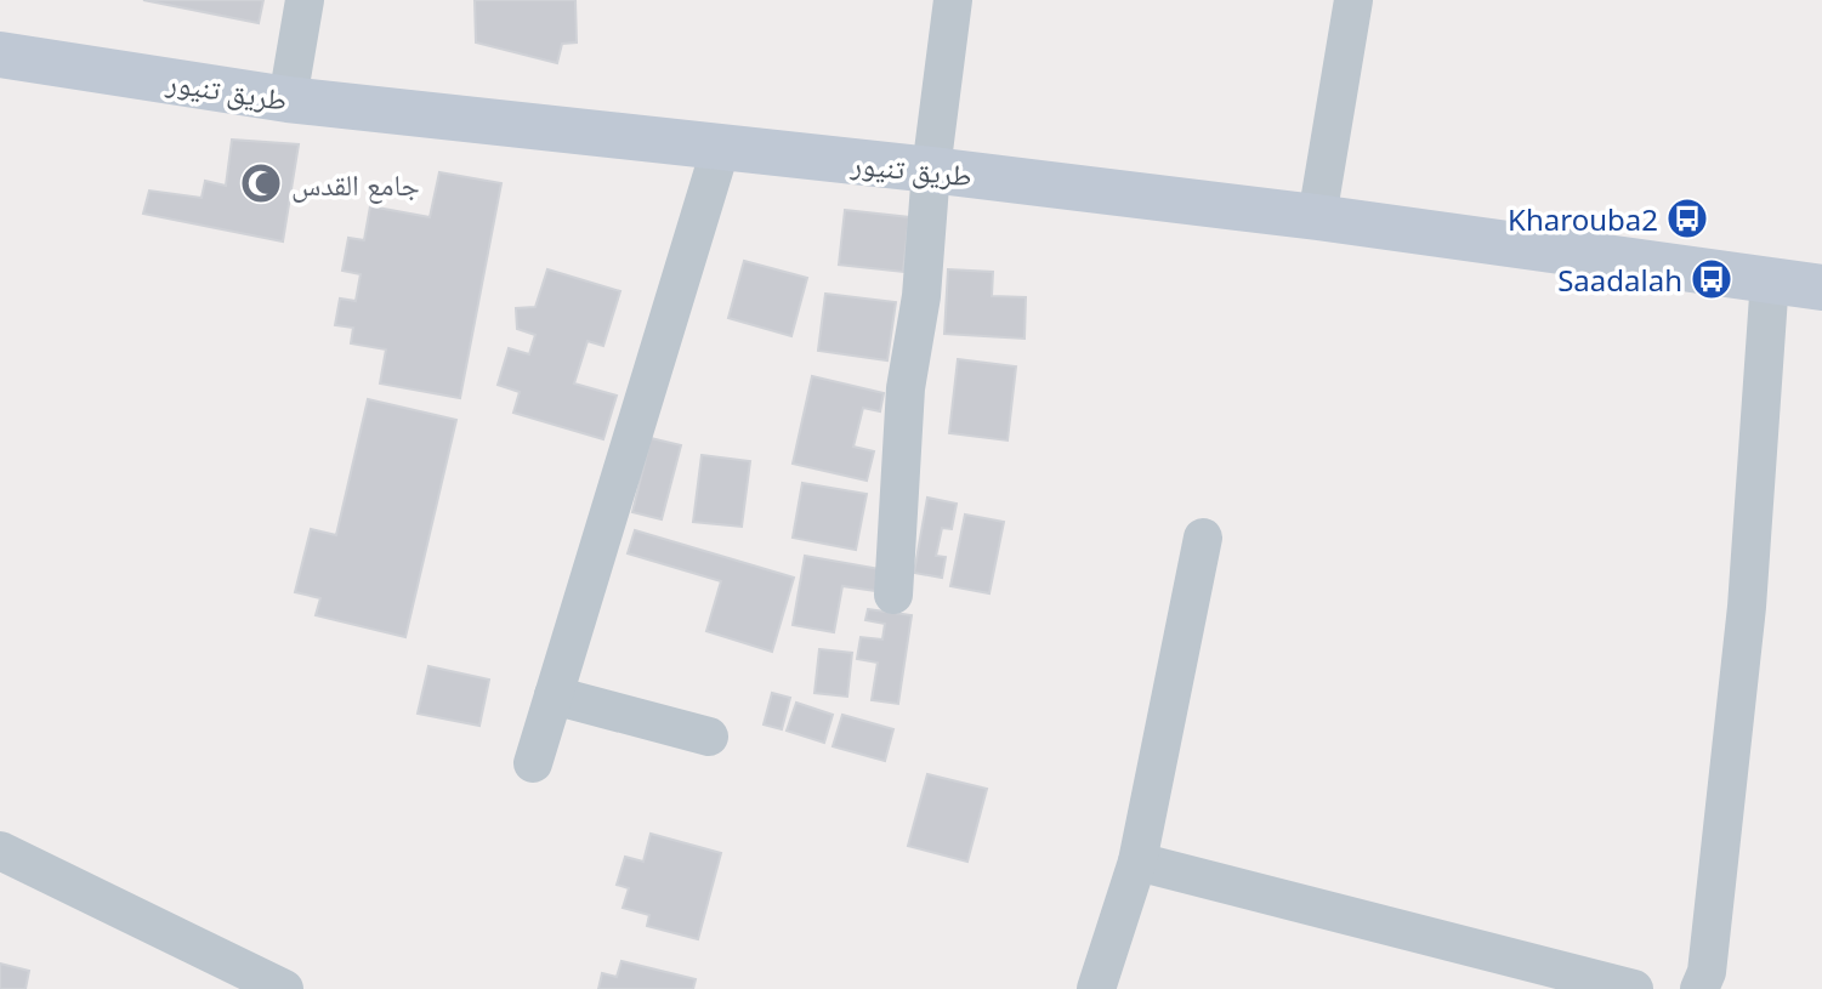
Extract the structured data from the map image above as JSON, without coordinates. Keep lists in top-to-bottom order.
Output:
{
  "streets": {
    "main road": ["طريق تنيور"]
  },
  "places": {
    "mosque": ["جامع القدس"],
    "bus stop": ["Kharouba2", "Saadalah"]
  }
}
